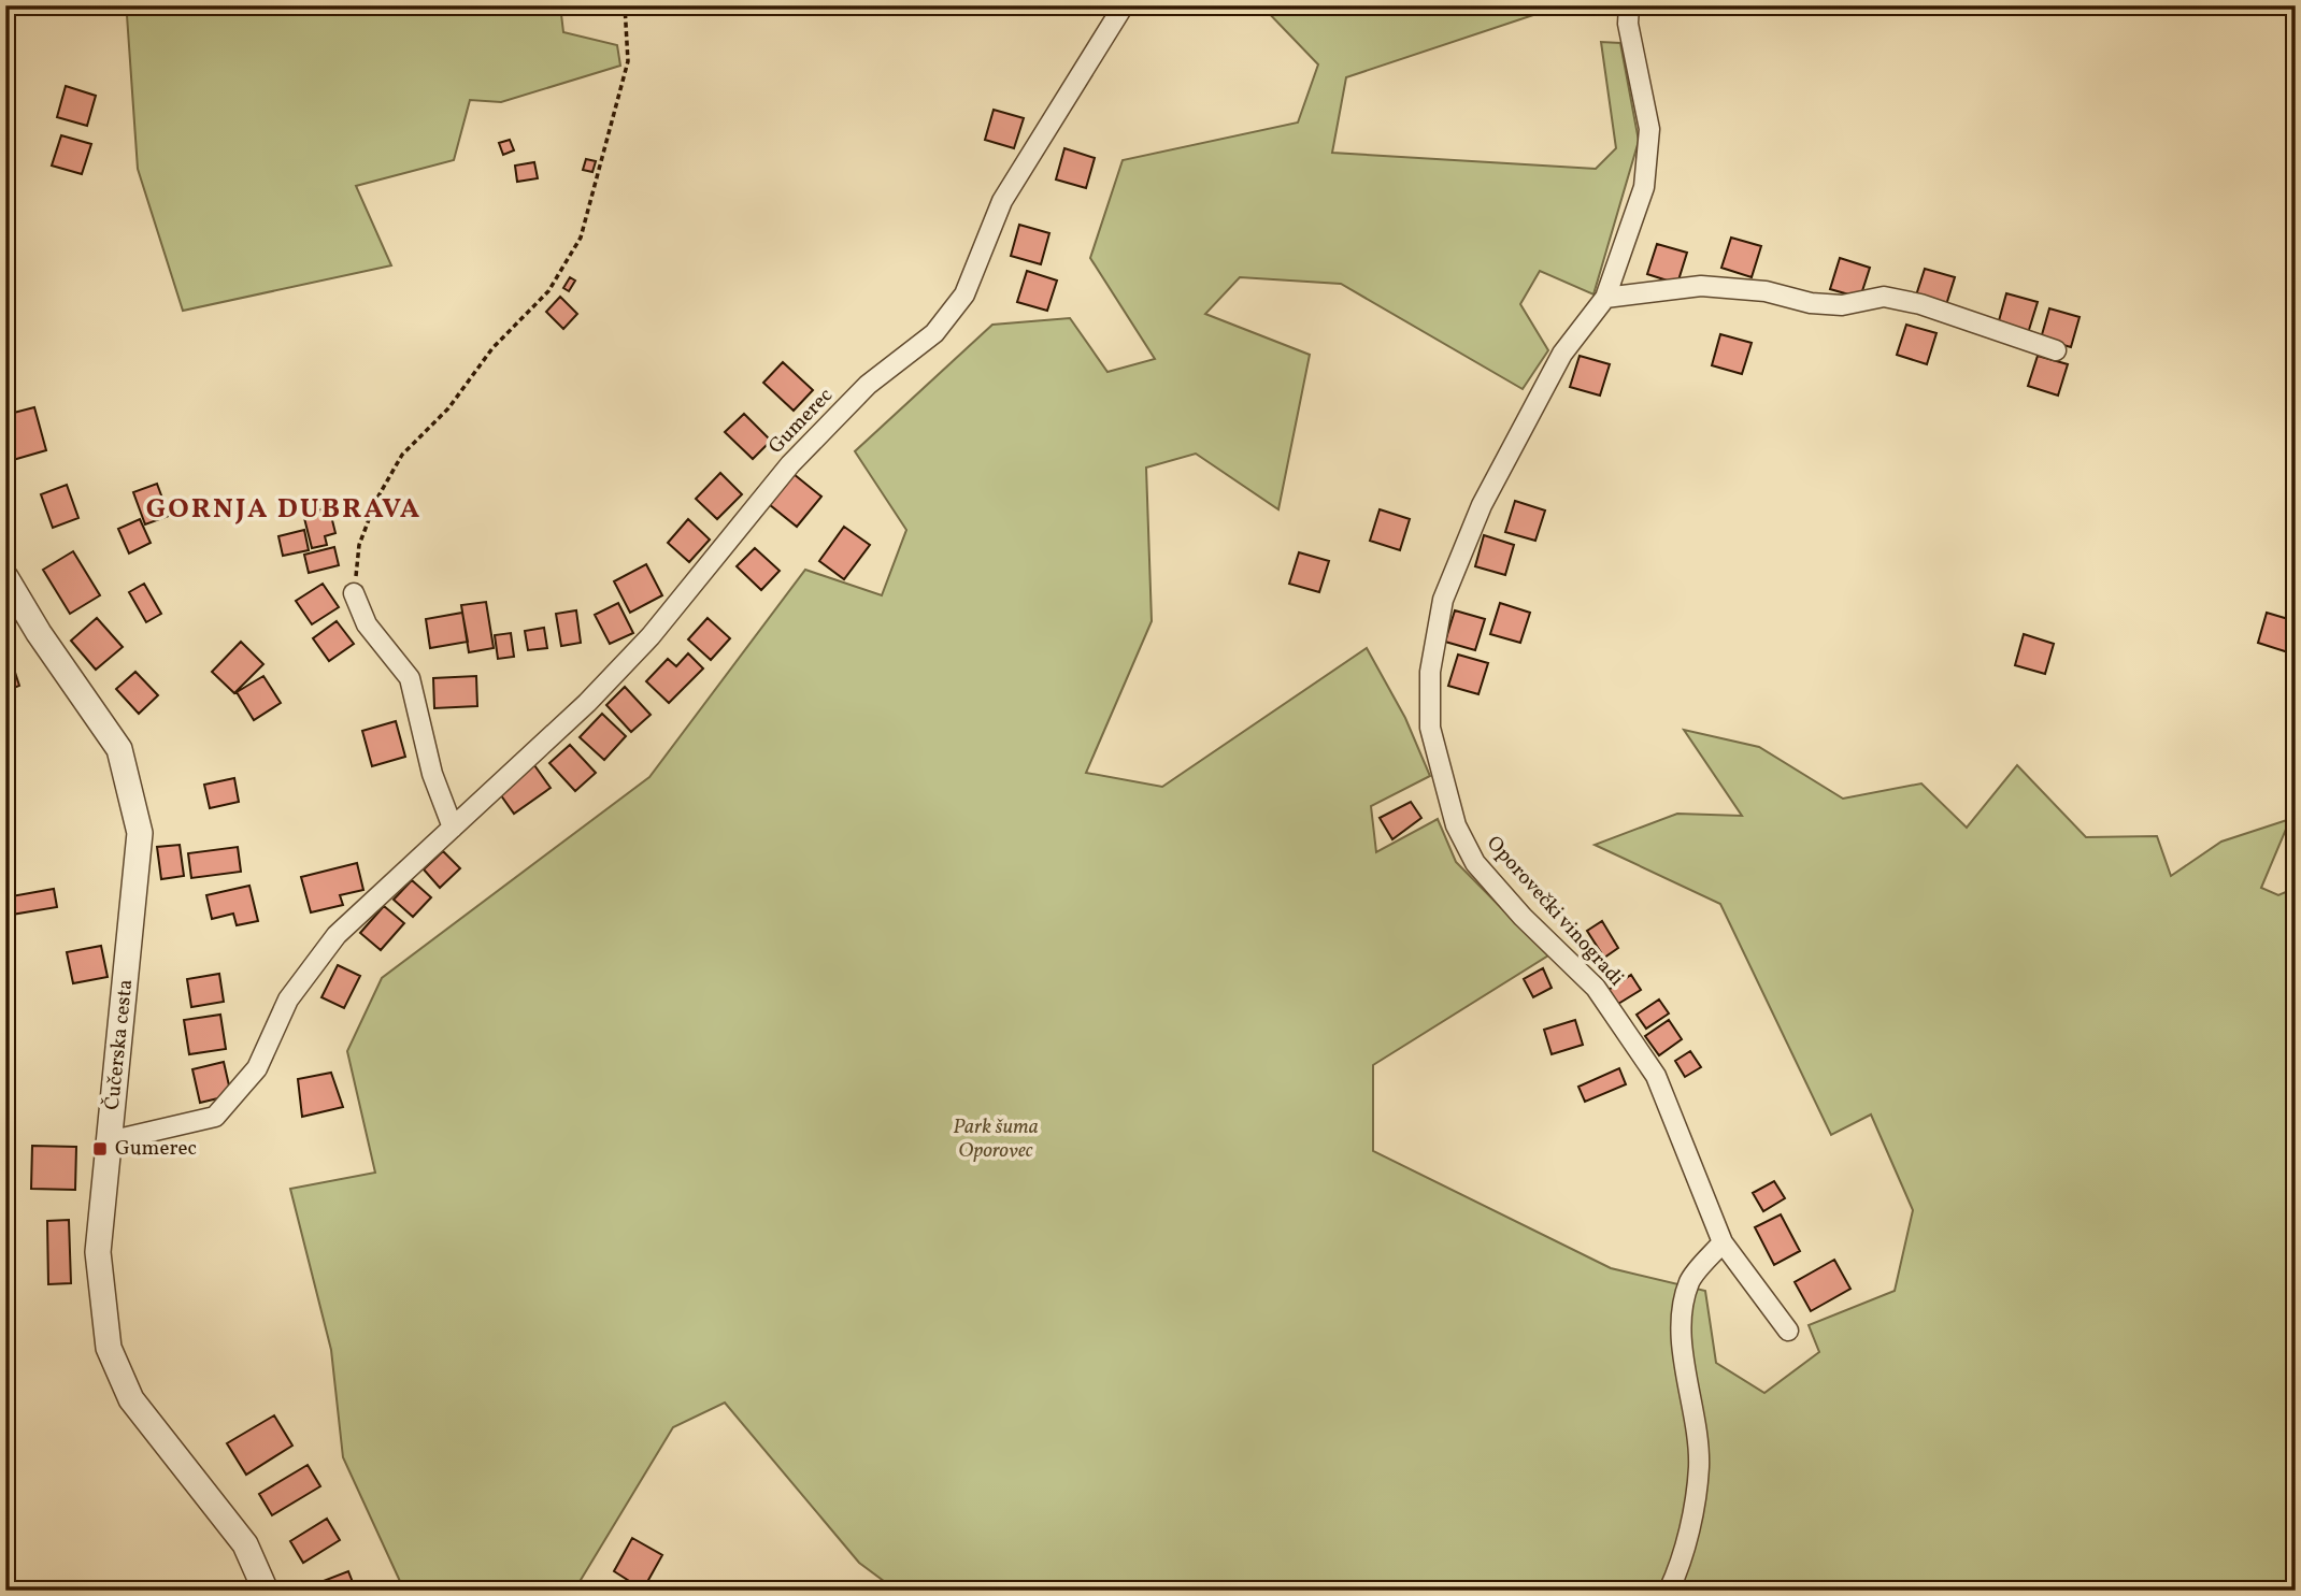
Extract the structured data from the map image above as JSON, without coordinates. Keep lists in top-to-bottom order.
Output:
{
  "streets": {
    "street": ["Gumerec", "Oporovečki vinogradi", "Čučerska cesta"]
  },
  "crossings": [
    ["Gumerec", "Čučerska cesta"]
  ],
  "districts": ["GORNJA DUBRAVA"],
  "parks": ["Park šuma Oporovec"],
  "places": {
    "transit": ["Gumerec"]
  }
}
